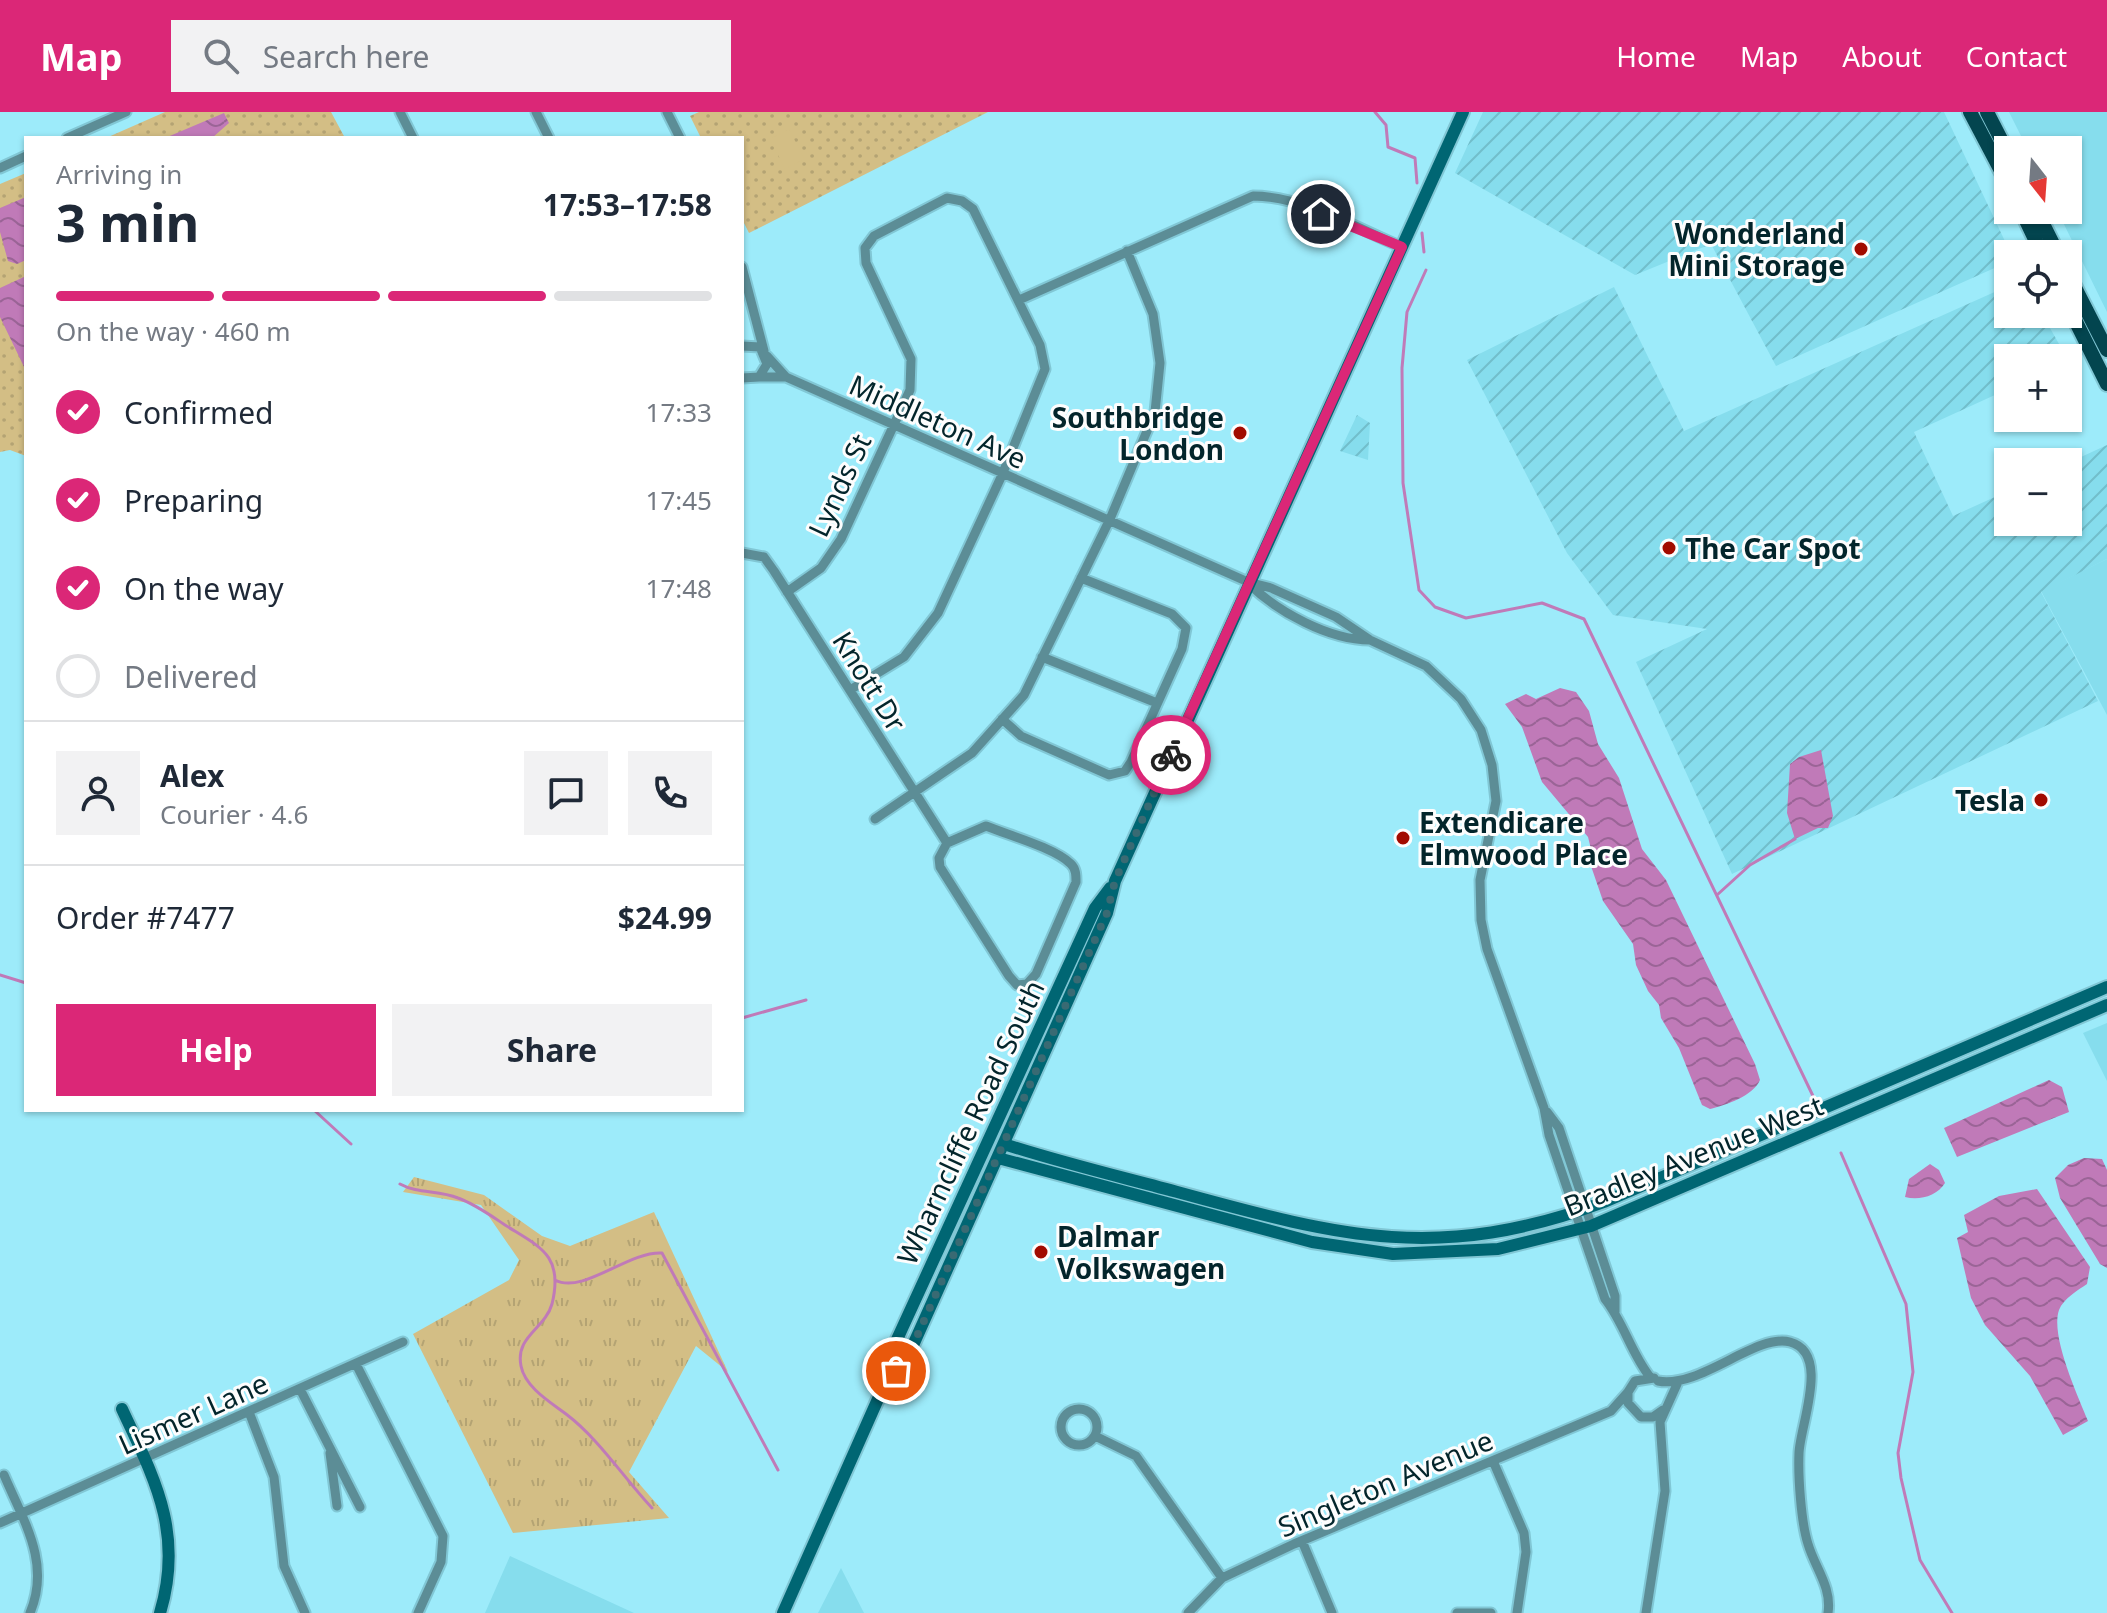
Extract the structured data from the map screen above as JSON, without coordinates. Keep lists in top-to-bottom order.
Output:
{
  "streets": {
    "main road": ["Wharncliffe Road South", "Bradley Avenue West"],
    "street": [
      "Middleton Ave",
      "Lynds St",
      "Knott Dr",
      "Lismer Lane",
      "Singleton Avenue"
    ]
  },
  "crossings": [
    ["Middleton Ave", "Lynds St"],
    ["Middleton Ave", "Wharncliffe Road South"],
    ["Lynds St", "Knott Dr"],
    ["Wharncliffe Road South", "Bradley Avenue West"]
  ],
  "places": [
    "Wonderland Mini Storage",
    "Southbridge London",
    "The Car Spot",
    "Tesla",
    "Extendicare Elmwood Place",
    "Dalmar Volkswagen"
  ],
  "north": "bottom",
  "page": {
    "header": "Map",
    "search": "Search here",
    "nav": [
      "Home",
      "Map",
      "About",
      "Contact"
    ],
    "map_buttons": ["+", "−"],
    "heading": ["3 min", "Arriving in", "17:53–17:58"],
    "panel": [
      "Alex",
      "Courier · 4.6",
      "Order #7477",
      "$24.99"
    ],
    "bar": "On the way · 460 m",
    "list": [
      ["Confirmed", "17:33"],
      ["Preparing", "17:45"],
      ["On the way", "17:48"],
      "Delivered"
    ],
    "buttons": ["Help", "Share"]
  }
}
